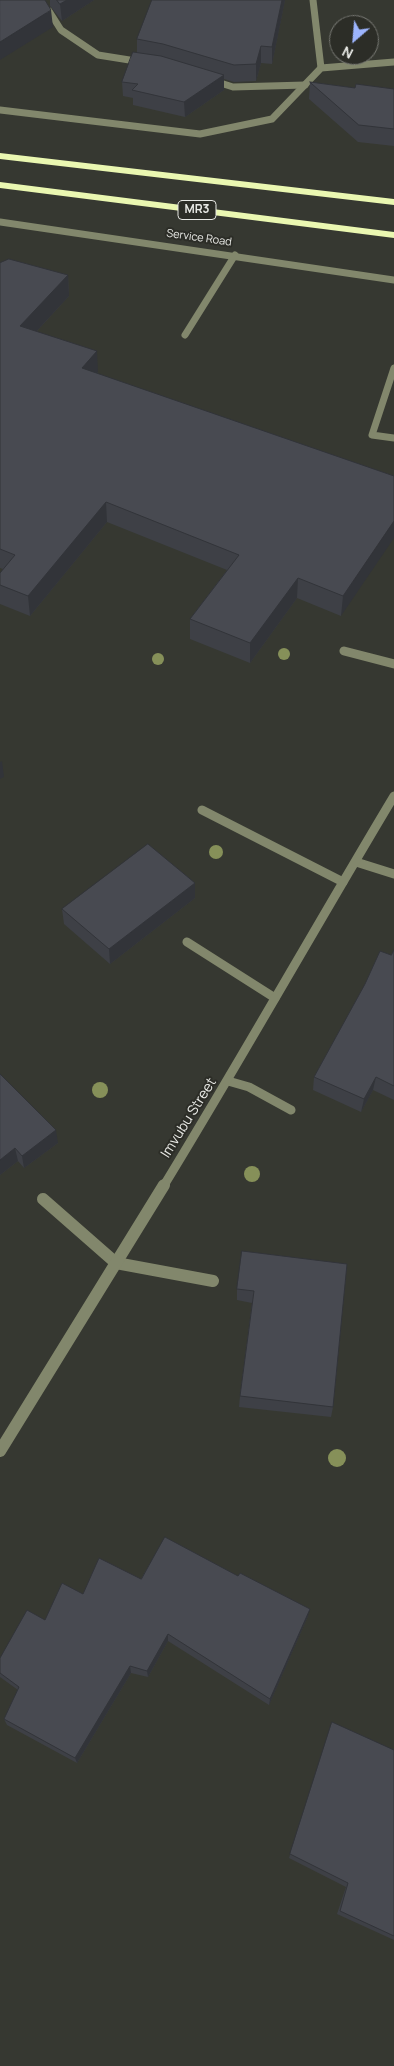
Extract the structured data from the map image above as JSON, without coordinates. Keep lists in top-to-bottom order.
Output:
{
  "streets": {
    "highway": ["MR3"],
    "street": ["Service Road", "Imvubu Street"]
  },
  "north": "bottom left"
}
